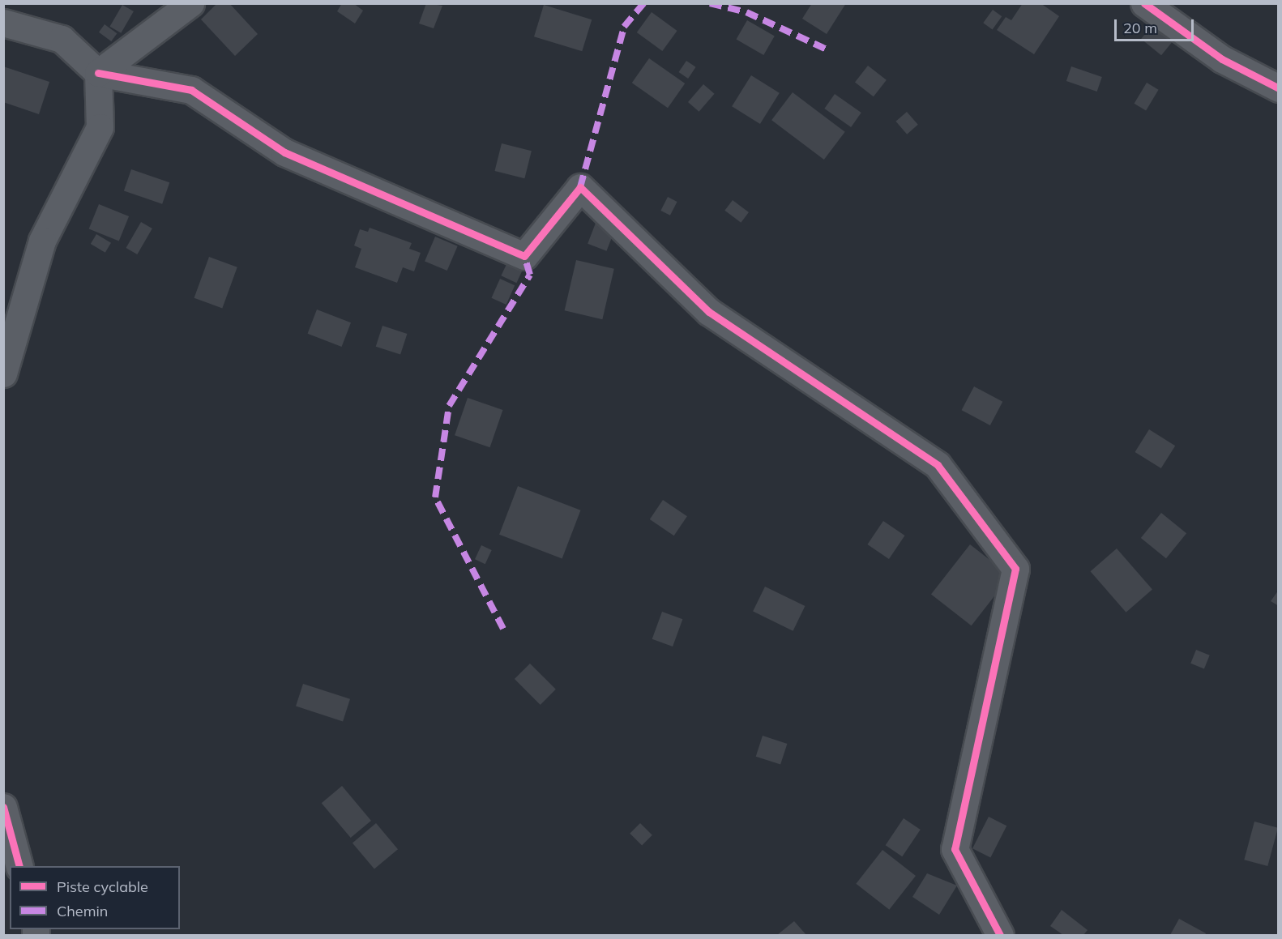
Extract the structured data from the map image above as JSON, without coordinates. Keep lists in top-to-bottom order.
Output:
{
  "legend": ["Piste cyclable", "Chemin"],
  "scale_bar": "20 m"
}
